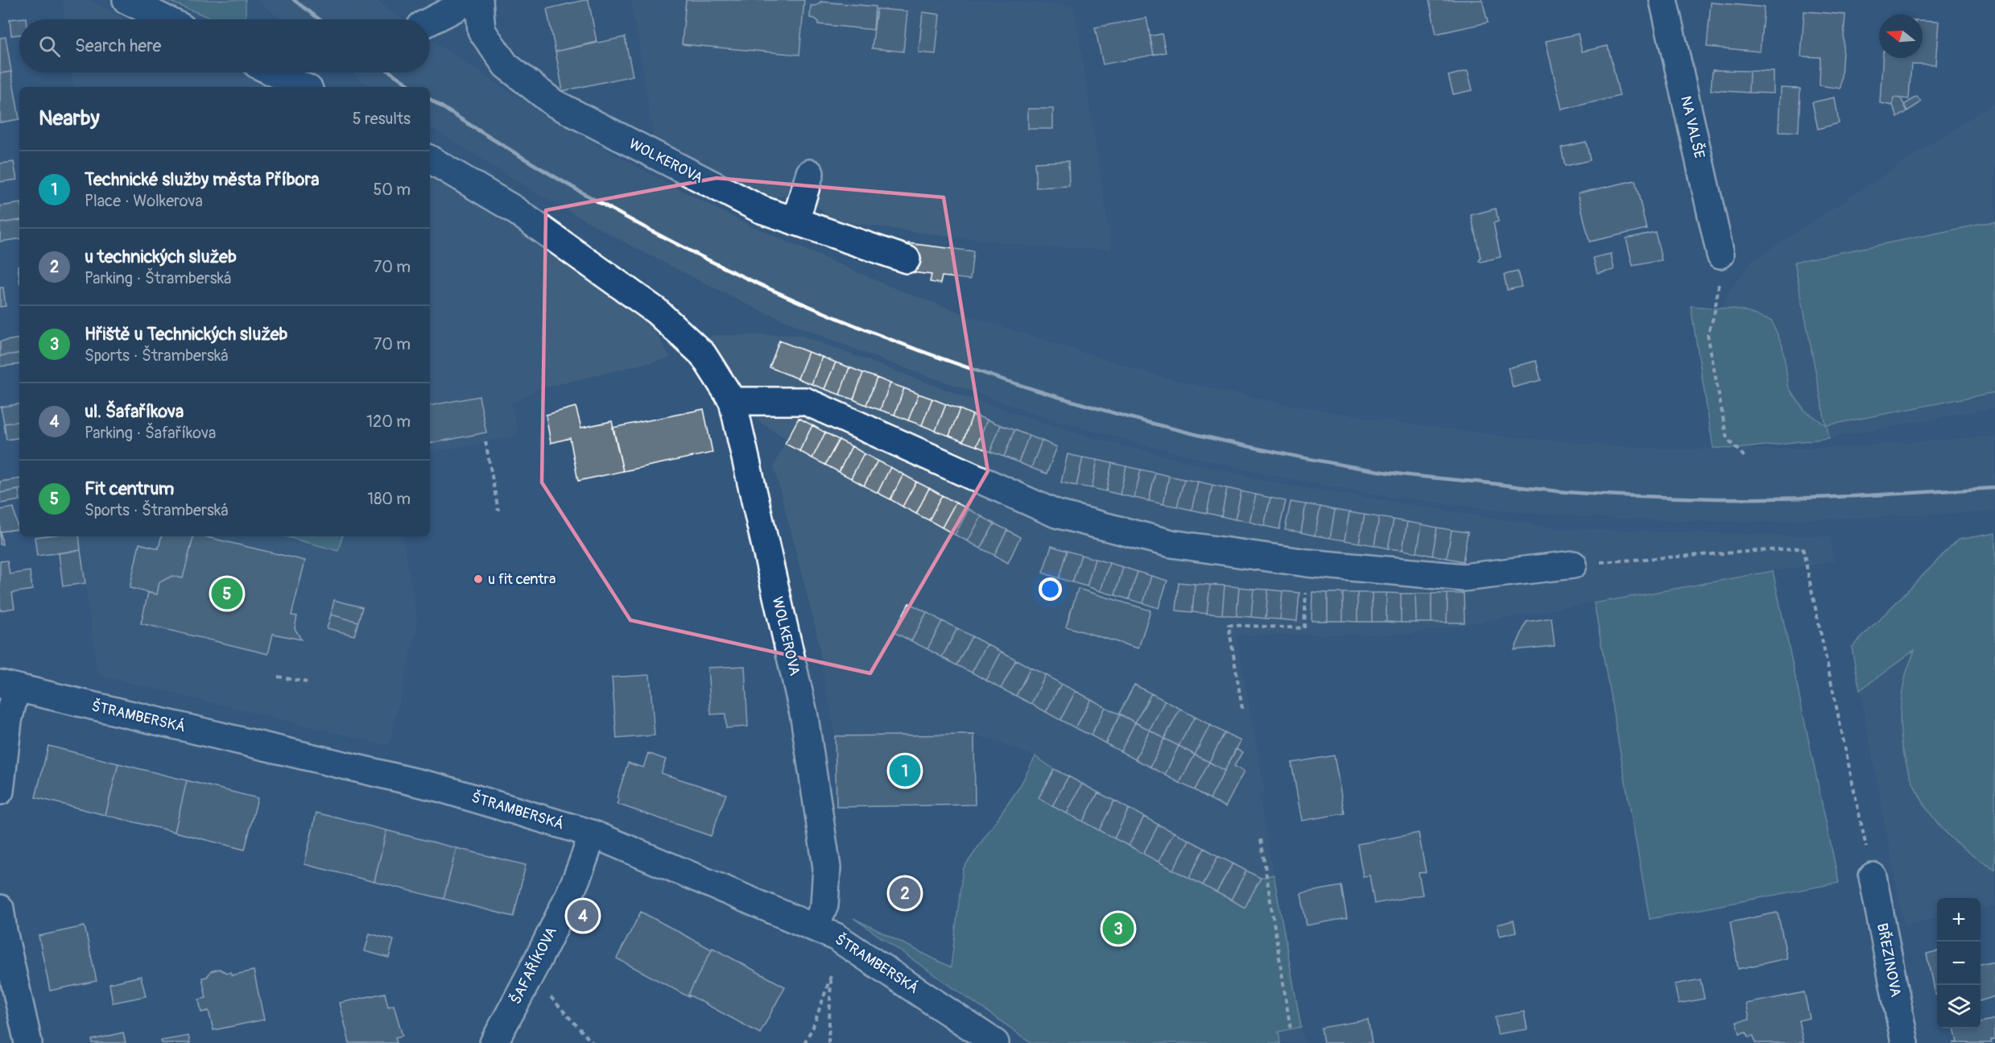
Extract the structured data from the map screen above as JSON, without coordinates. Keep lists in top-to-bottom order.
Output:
{
  "streets": {
    "street": [
      "NA VALŠE",
      "WOLKEROVA",
      "ŠTRAMBERSKÁ",
      "BŘEZINOVA",
      "ŠAFAŘÍKOVA"
    ]
  },
  "crossings": [
    ["WOLKEROVA", "ŠTRAMBERSKÁ"],
    ["ŠTRAMBERSKÁ", "ŠAFAŘÍKOVA"]
  ],
  "places": ["u fit centra"],
  "north": "left",
  "page": {
    "search": "Search here",
    "heading": ["Nearby", "5 results"],
    "list": [
      {
        "mark": "1",
        "name": "Technické služby města Příbora",
        "note": "Place · Wolkerova",
        "value": "50 m"
      },
      {
        "mark": "2",
        "name": "u technických služeb",
        "note": "Parking · Štramberská",
        "value": "70 m"
      },
      {
        "mark": "3",
        "name": "Hřiště u Technických služeb",
        "note": "Sports · Štramberská",
        "value": "70 m"
      },
      {
        "mark": "4",
        "name": "ul. Šafaříkova",
        "note": "Parking · Šafaříkova",
        "value": "120 m"
      },
      {
        "mark": "5",
        "name": "Fit centrum",
        "note": "Sports · Štramberská",
        "value": "180 m"
      }
    ],
    "pins": [
      "5",
      "1",
      "2",
      "4",
      "3"
    ],
    "map_buttons": ["+", "−"]
  }
}
